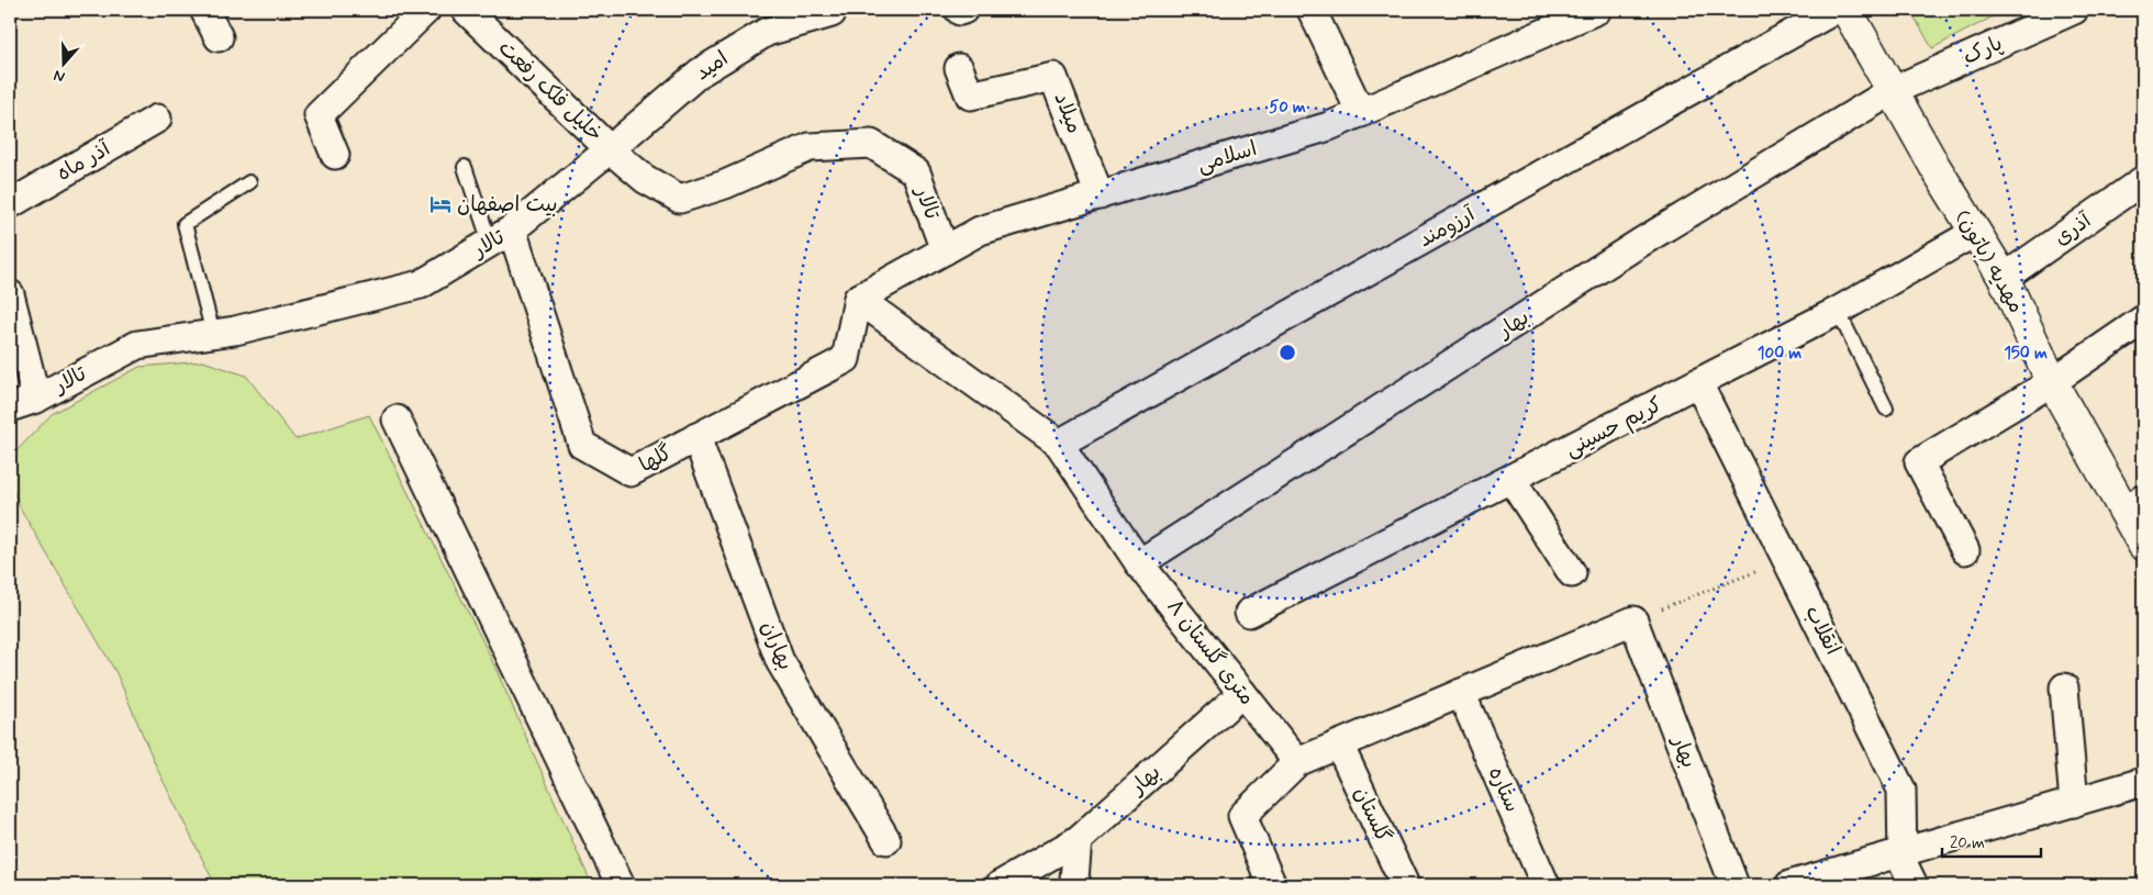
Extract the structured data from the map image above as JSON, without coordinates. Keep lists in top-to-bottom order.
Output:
{
  "streets": {
    "street": [
      "پارک",
      "امید",
      "خلیل فلک رفعت",
      "میلاد",
      "اسلامی",
      "آذر ماه",
      "تالار",
      "آرزومند",
      "آذری",
      "مهدیه (باتون)",
      "بهار",
      "کریم حسینی",
      "گلها",
      "انقلاب",
      "بهاران",
      "۸ متری گلستان",
      "ستاره",
      "گلستان"
    ]
  },
  "crossings": [
    ["پارک", "مهدیه (باتون)"],
    ["پارک", "بهار"],
    ["امید", "خلیل فلک رفعت"],
    ["امید", "تالار"],
    ["خلیل فلک رفعت", "تالار"],
    ["میلاد", "اسلامی"],
    ["اسلامی", "تالار"],
    ["اسلامی", "گلها"],
    ["اسلامی", "۸ متری گلستان"],
    ["تالار", "گلها"],
    ["آرزومند", "۸ متری گلستان"],
    ["آذری", "مهدیه (باتون)"],
    ["مهدیه (باتون)", "بهار"],
    ["مهدیه (باتون)", "کریم حسینی"],
    ["بهار", "۸ متری گلستان"],
    ["کریم حسینی", "انقلاب"],
    ["گلها", "بهاران"],
    ["گلها", "۸ متری گلستان"]
  ],
  "places": {
    "hotel": ["بيت اصفهان"]
  },
  "scale_bar": "20 m",
  "north": "bottom",
  "rings": ["50 m", "100 m", "150 m"]
}
